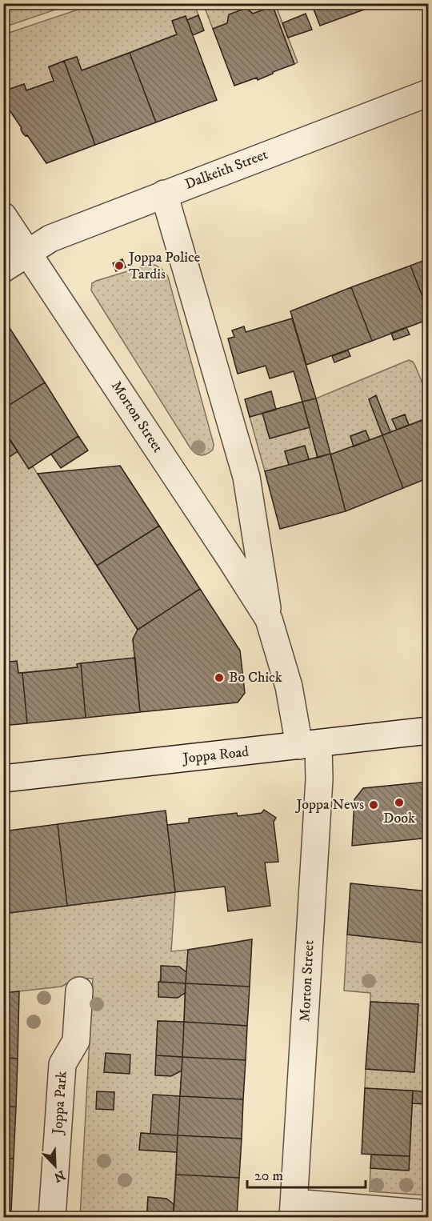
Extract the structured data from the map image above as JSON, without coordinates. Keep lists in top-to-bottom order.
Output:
{
  "streets": {
    "street": [
      "Dalkeith Street",
      "Morton Street",
      "Joppa Road",
      "Joppa Park"
    ]
  },
  "crossings": [
    ["Dalkeith Street", "Morton Street"],
    ["Morton Street", "Joppa Road"]
  ],
  "places": [
    "Joppa Police Tardis",
    "Bo Chick",
    "Dook",
    "Joppa News"
  ],
  "scale_bar": "20 m",
  "north": "bottom right"
}
